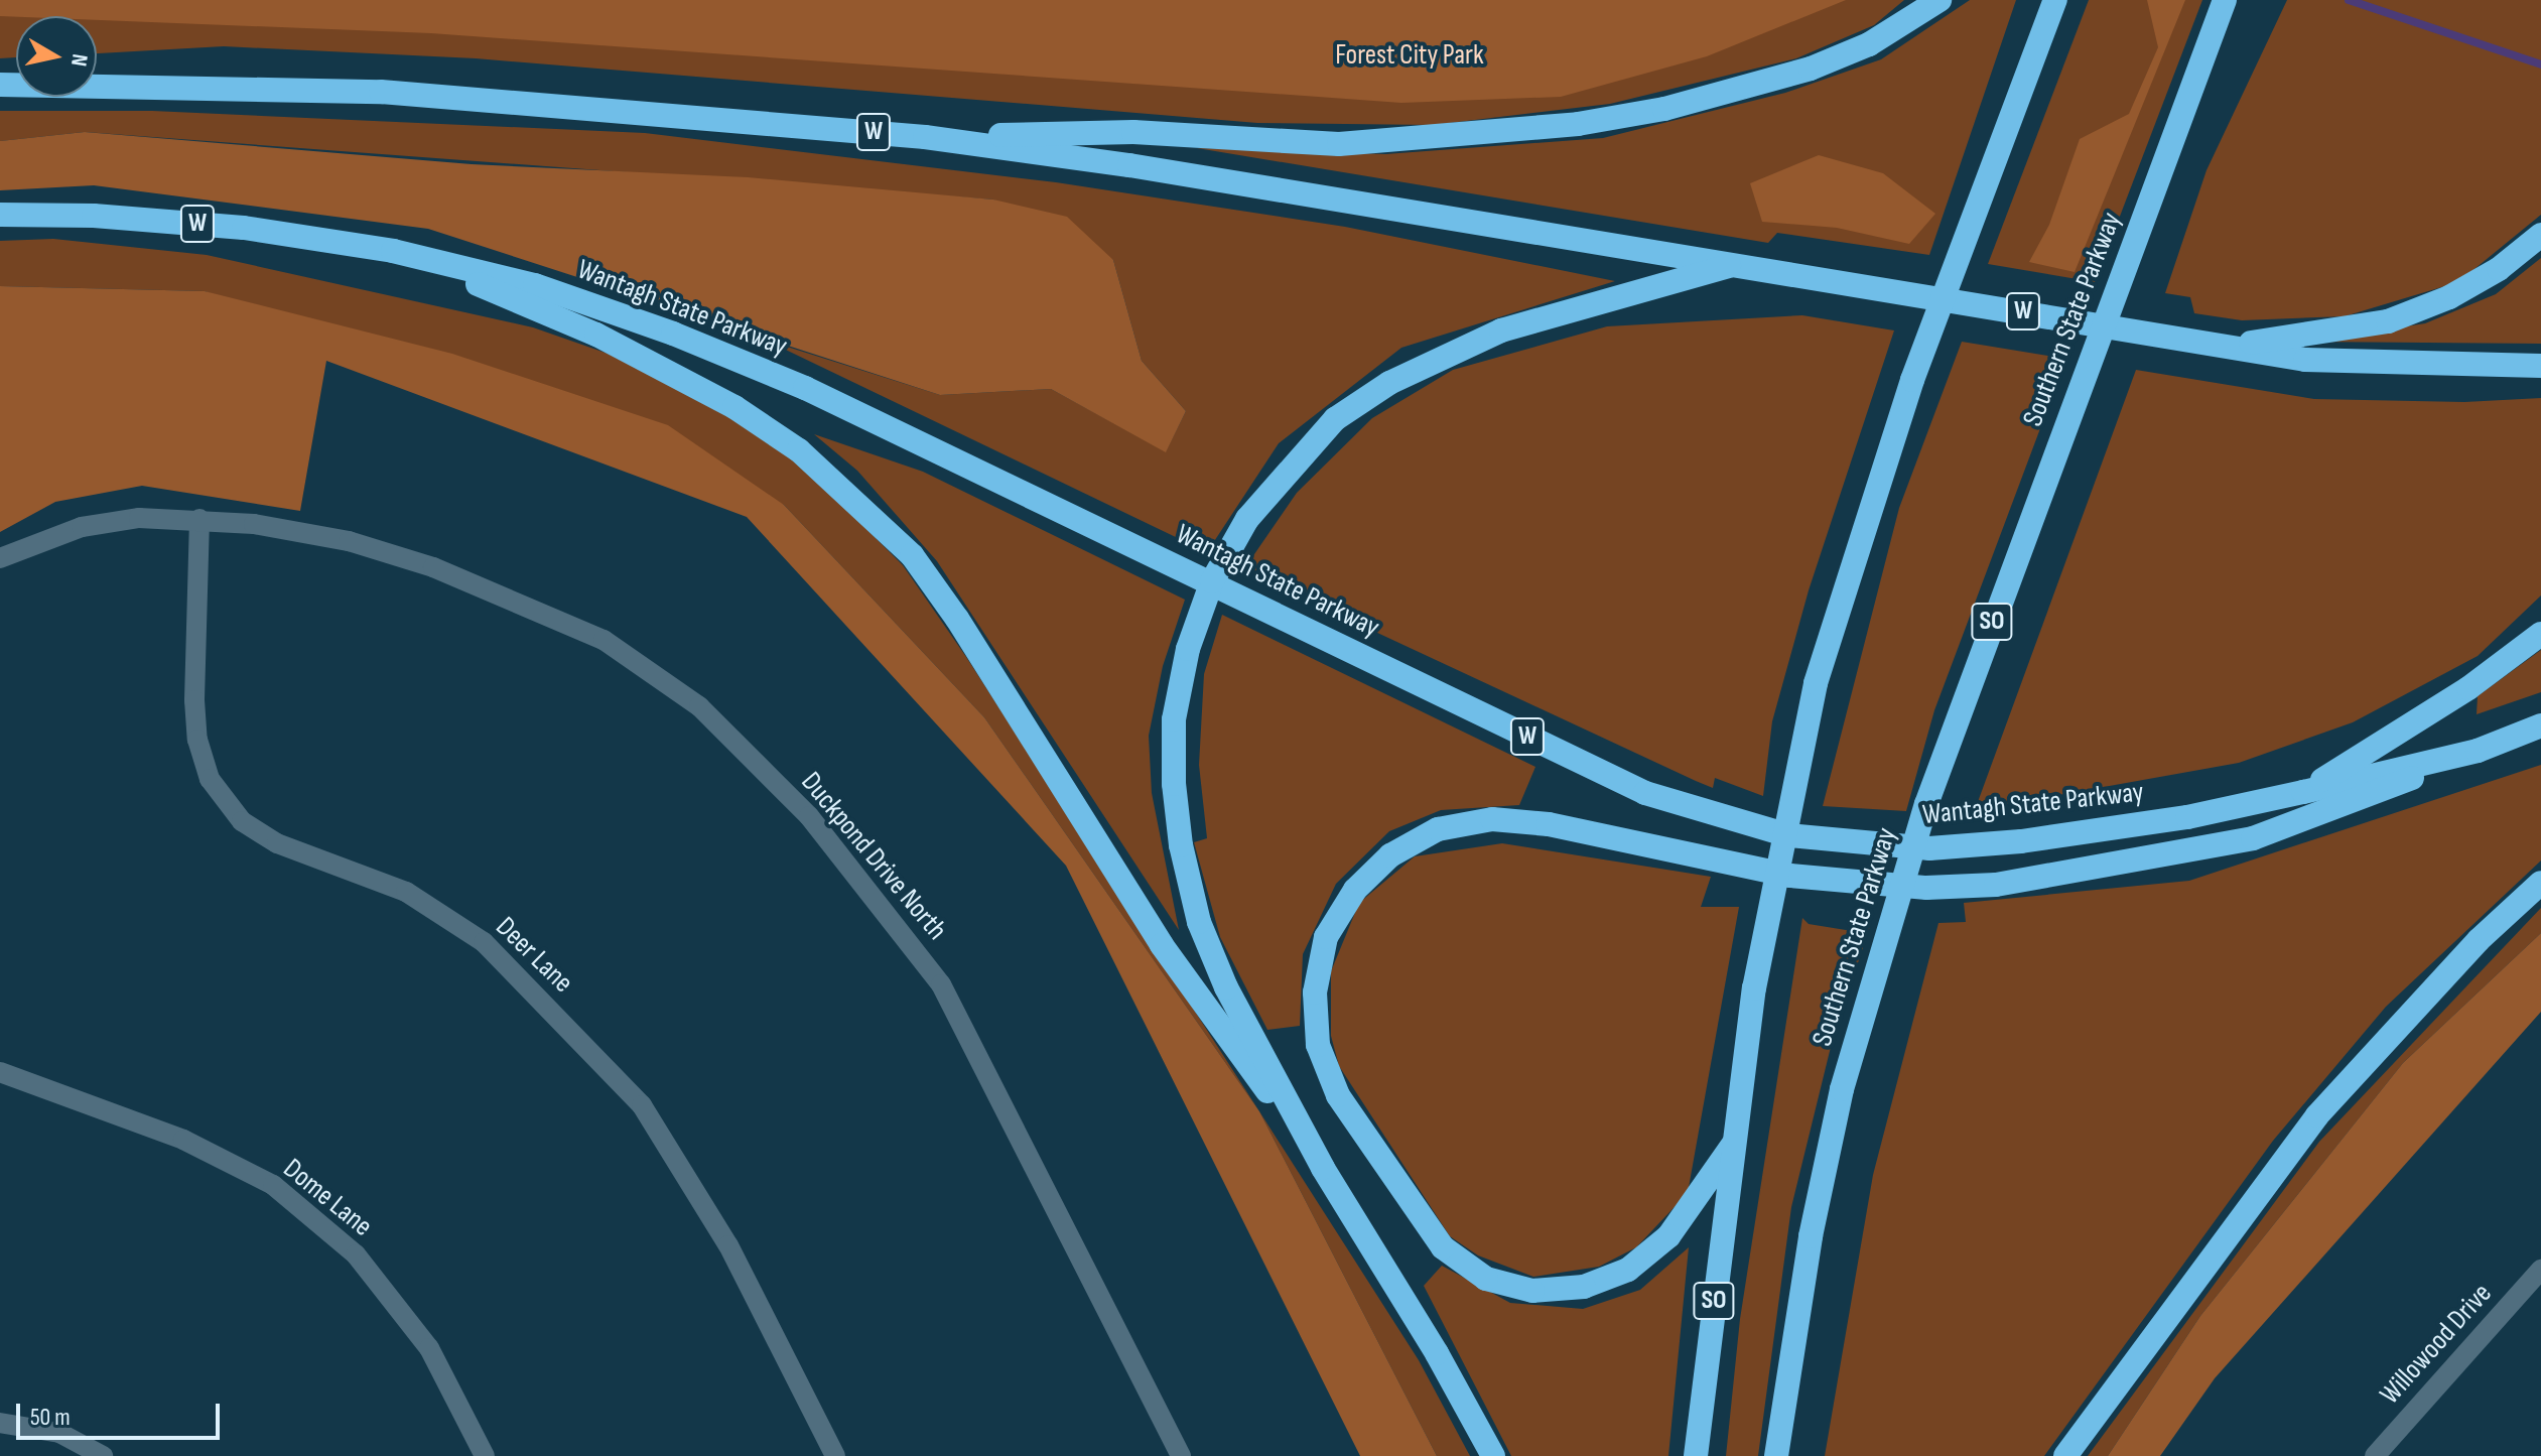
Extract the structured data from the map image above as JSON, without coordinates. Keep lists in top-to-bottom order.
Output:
{
  "streets": {
    "highway": [
      "W",
      "Wantagh State Parkway",
      "Southern State Parkway",
      "SO"
    ],
    "street": [
      "Duckpond Drive North",
      "Deer Lane",
      "Dome Lane",
      "Willowood Drive"
    ]
  },
  "crossings": [
    ["Duckpond Drive North", "Deer Lane"]
  ],
  "parks": ["Forest City Park"],
  "scale_bar": "50 m",
  "north": "right"
}
